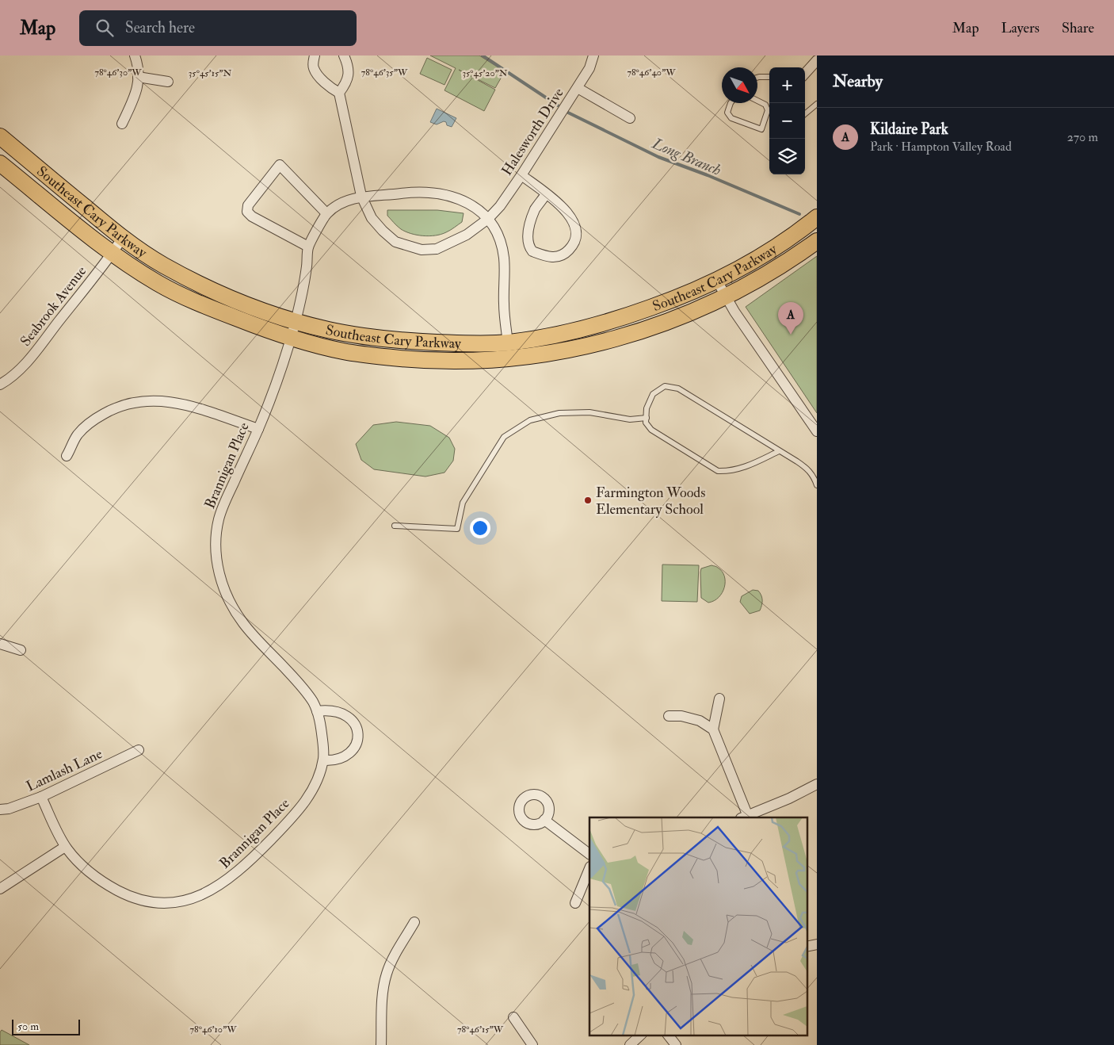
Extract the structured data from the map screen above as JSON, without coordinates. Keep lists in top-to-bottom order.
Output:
{
  "streets": {
    "main road": ["Southeast Cary Parkway"],
    "street": [
      "Halesworth Drive",
      "Seabrook Avenue",
      "Brannigan Place",
      "Lamlash Lane"
    ]
  },
  "crossings": [
    ["Southeast Cary Parkway", "Seabrook Avenue"],
    ["Southeast Cary Parkway", "Brannigan Place"],
    ["Brannigan Place", "Lamlash Lane"]
  ],
  "water": ["Long Branch"],
  "places": ["Farmington Woods Elementary School"],
  "scale_bar": "50 m",
  "north": "bottom right",
  "page": {
    "header": "Map",
    "search": "Search here",
    "nav": ["Map", "Layers", "Share"],
    "heading": "Nearby",
    "map_buttons": ["+", "−"],
    "list": [
      {
        "mark": "A",
        "name": "Kildaire Park",
        "note": "Park · Hampton Valley Road",
        "value": "270 m"
      }
    ],
    "pins": "A",
    "scale": "50 m"
  },
  "coordinates": [
    "78°46'30\"W",
    "78°46'40\"W",
    "78°46'35\"W",
    "35°45'15\"N",
    "35°45'20\"N",
    "78°46'10\"W",
    "78°46'15\"W"
  ]
}
